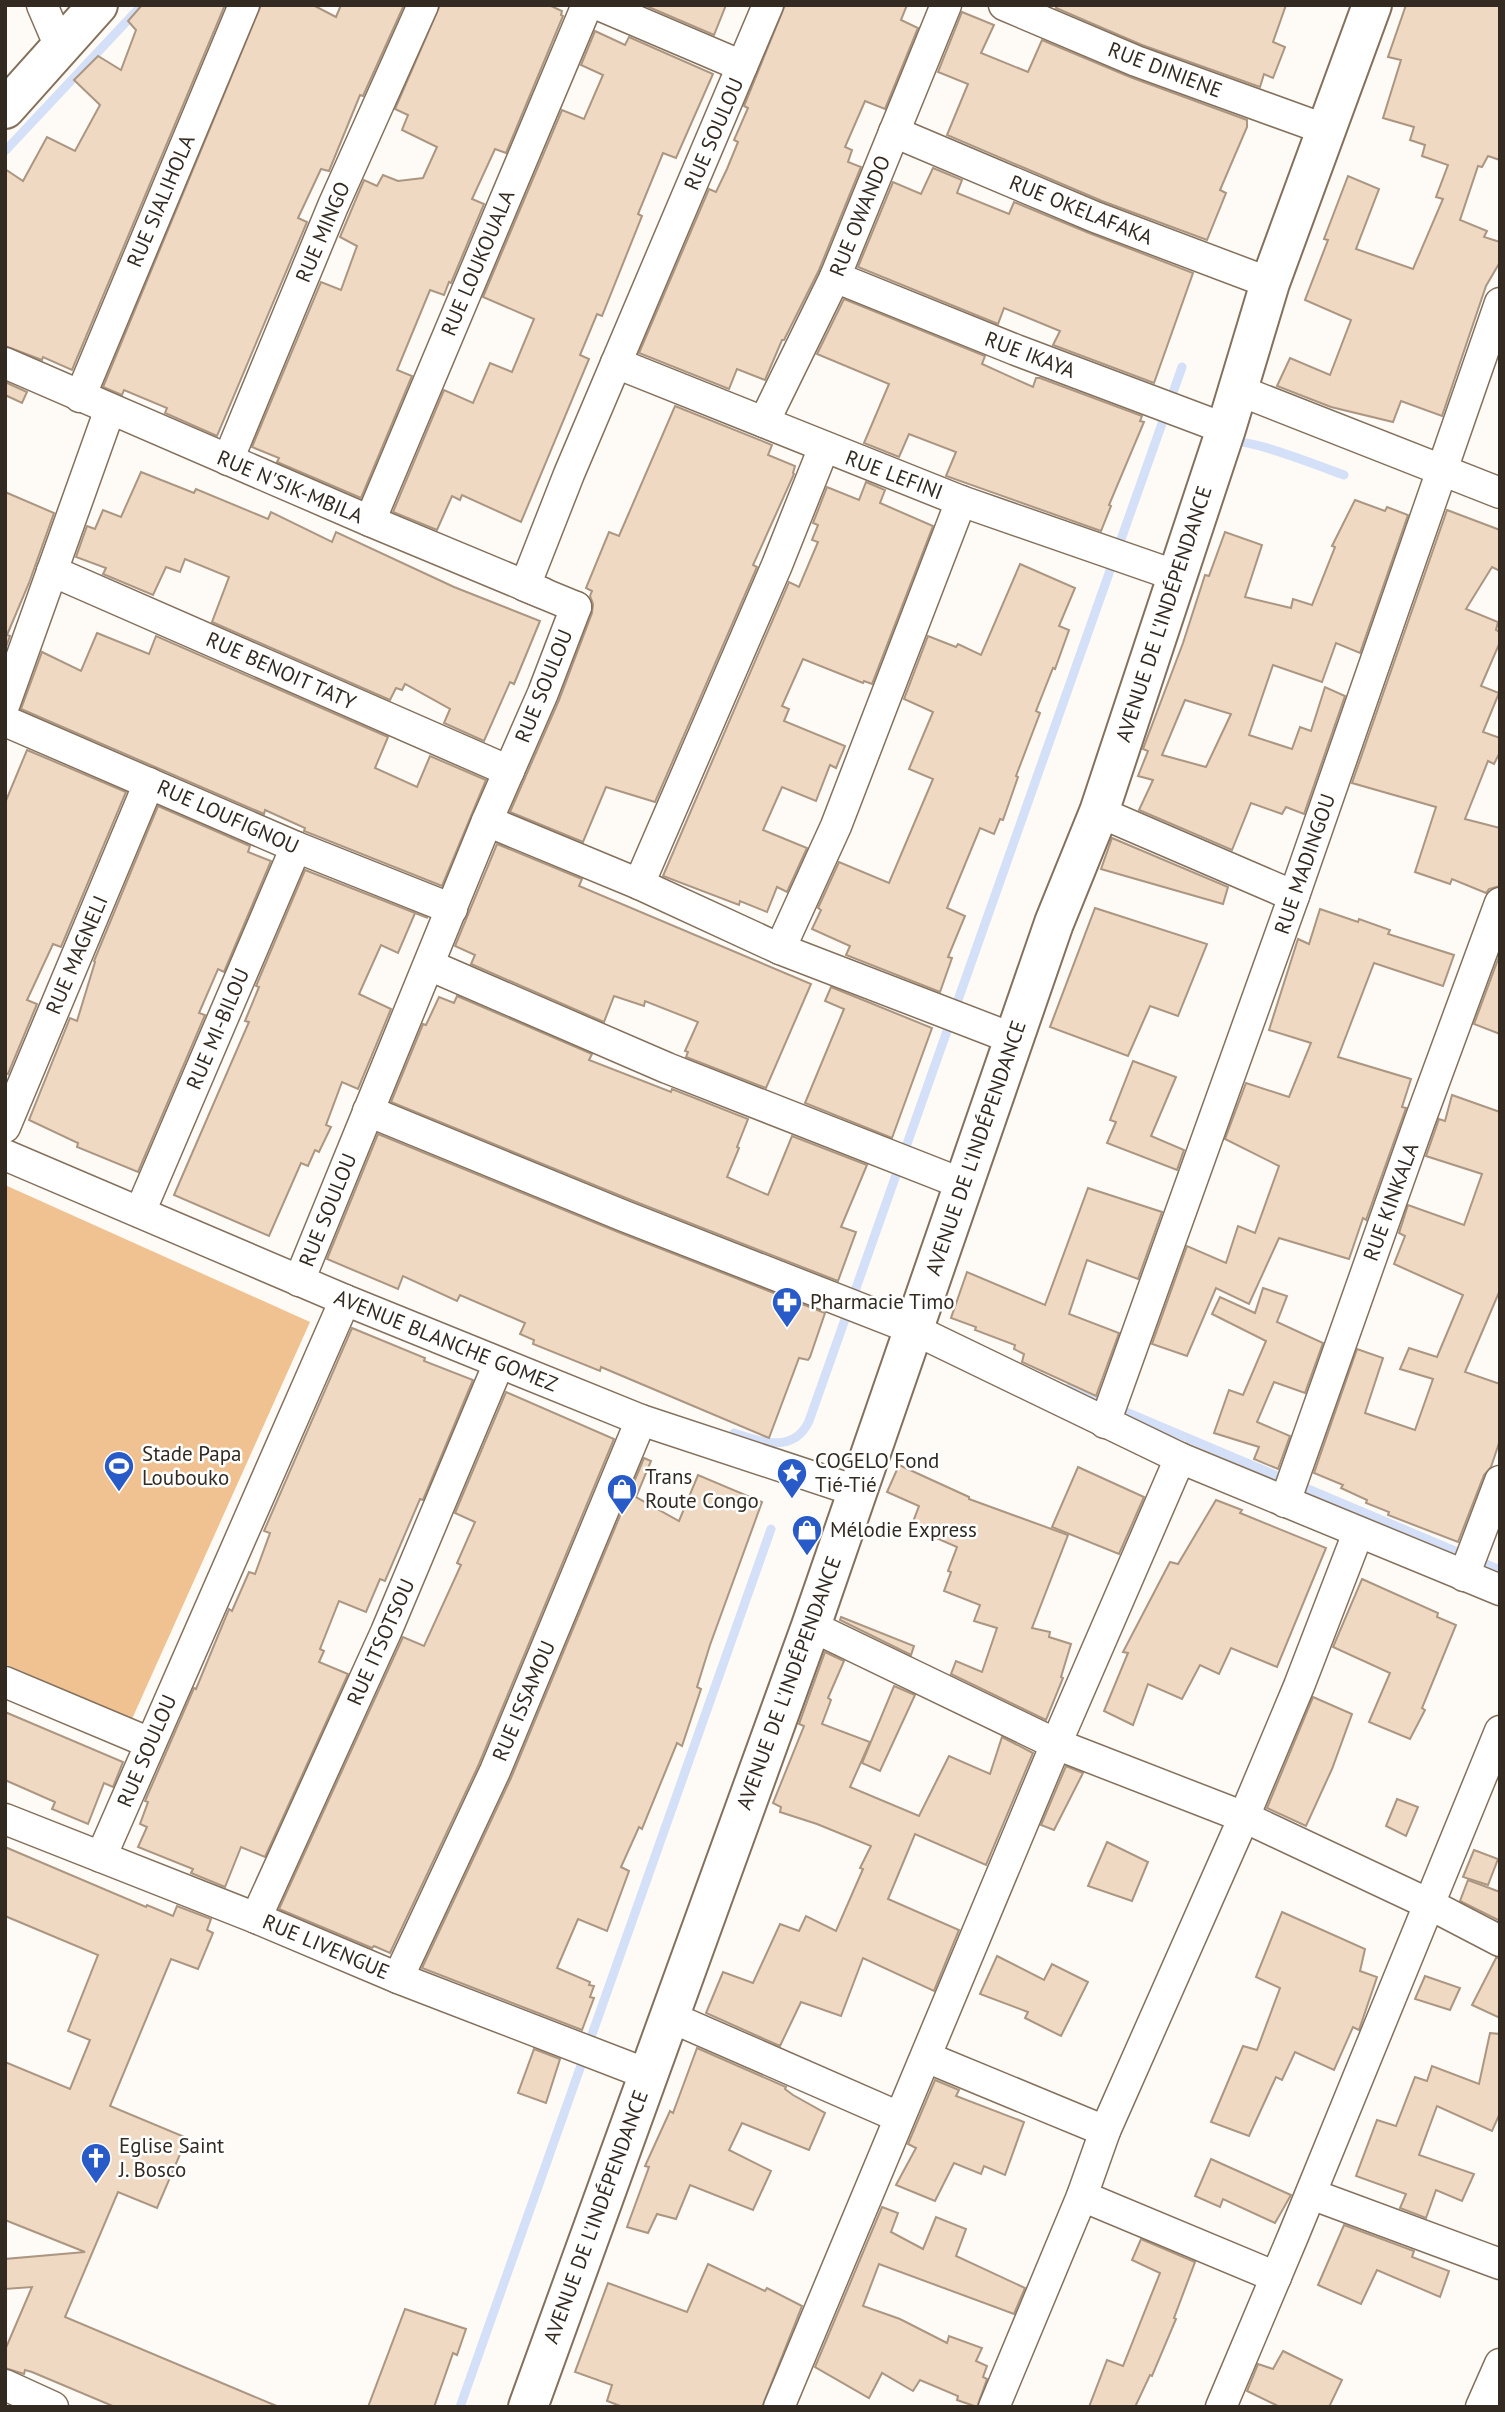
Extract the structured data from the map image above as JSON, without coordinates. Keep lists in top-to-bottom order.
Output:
{
  "streets": {
    "street": [
      "RUE DINIENE",
      "RUE SOULOU",
      "RUE SIALIHOLA",
      "RUE OKELAFAKA",
      "RUE OWANDO",
      "RUE MINGO",
      "RUE LOUKOUALA",
      "RUE IKAYA",
      "RUE LEFINI",
      "RUE N'SIK-MBILA",
      "AVENUE DE L'INDÉPENDANCE",
      "RUE BENOIT TATY",
      "RUE LOUFIGNOU",
      "RUE MADINGOU",
      "RUE MAGNELI",
      "RUE MI-BILOU",
      "RUE KINKALA",
      "AVENUE BLANCHE GOMEZ",
      "RUE ITSOTSOU",
      "RUE ISSAMOU",
      "RUE LIVENGUE"
    ]
  },
  "crossings": [
    ["RUE DINIENE", "AVENUE DE L'INDÉPENDANCE"],
    ["RUE SOULOU", "RUE LEFINI"],
    ["RUE SOULOU", "RUE N'SIK-MBILA"],
    ["RUE SOULOU", "RUE BENOIT TATY"],
    ["RUE SOULOU", "RUE LOUFIGNOU"],
    ["RUE SOULOU", "AVENUE BLANCHE GOMEZ"],
    ["RUE SOULOU", "RUE LIVENGUE"],
    ["RUE SIALIHOLA", "RUE N'SIK-MBILA"],
    ["RUE OKELAFAKA", "RUE OWANDO"],
    ["RUE OKELAFAKA", "AVENUE DE L'INDÉPENDANCE"],
    ["RUE OWANDO", "RUE IKAYA"],
    ["RUE OWANDO", "RUE LEFINI"],
    ["RUE MINGO", "RUE N'SIK-MBILA"],
    ["RUE LOUKOUALA", "RUE N'SIK-MBILA"],
    ["RUE IKAYA", "AVENUE DE L'INDÉPENDANCE"],
    ["RUE LEFINI", "AVENUE DE L'INDÉPENDANCE"],
    ["AVENUE DE L'INDÉPENDANCE", "AVENUE BLANCHE GOMEZ"],
    ["AVENUE DE L'INDÉPENDANCE", "RUE LIVENGUE"],
    ["RUE LOUFIGNOU", "RUE MAGNELI"],
    ["RUE LOUFIGNOU", "RUE MI-BILOU"],
    ["RUE MI-BILOU", "AVENUE BLANCHE GOMEZ"],
    ["AVENUE BLANCHE GOMEZ", "RUE ITSOTSOU"],
    ["AVENUE BLANCHE GOMEZ", "RUE ISSAMOU"],
    ["RUE ITSOTSOU", "RUE LIVENGUE"],
    ["RUE ISSAMOU", "RUE LIVENGUE"]
  ],
  "places": {
    "pharmacy": ["Pharmacie Timo"],
    "sports": ["Stade Papa Loubouko"],
    "place": ["COGELO Fond Tié-Tié"],
    "shop": ["Trans Route Congo", "Mélodie Express"],
    "church": ["Eglise Saint J. Bosco"]
  }
}
